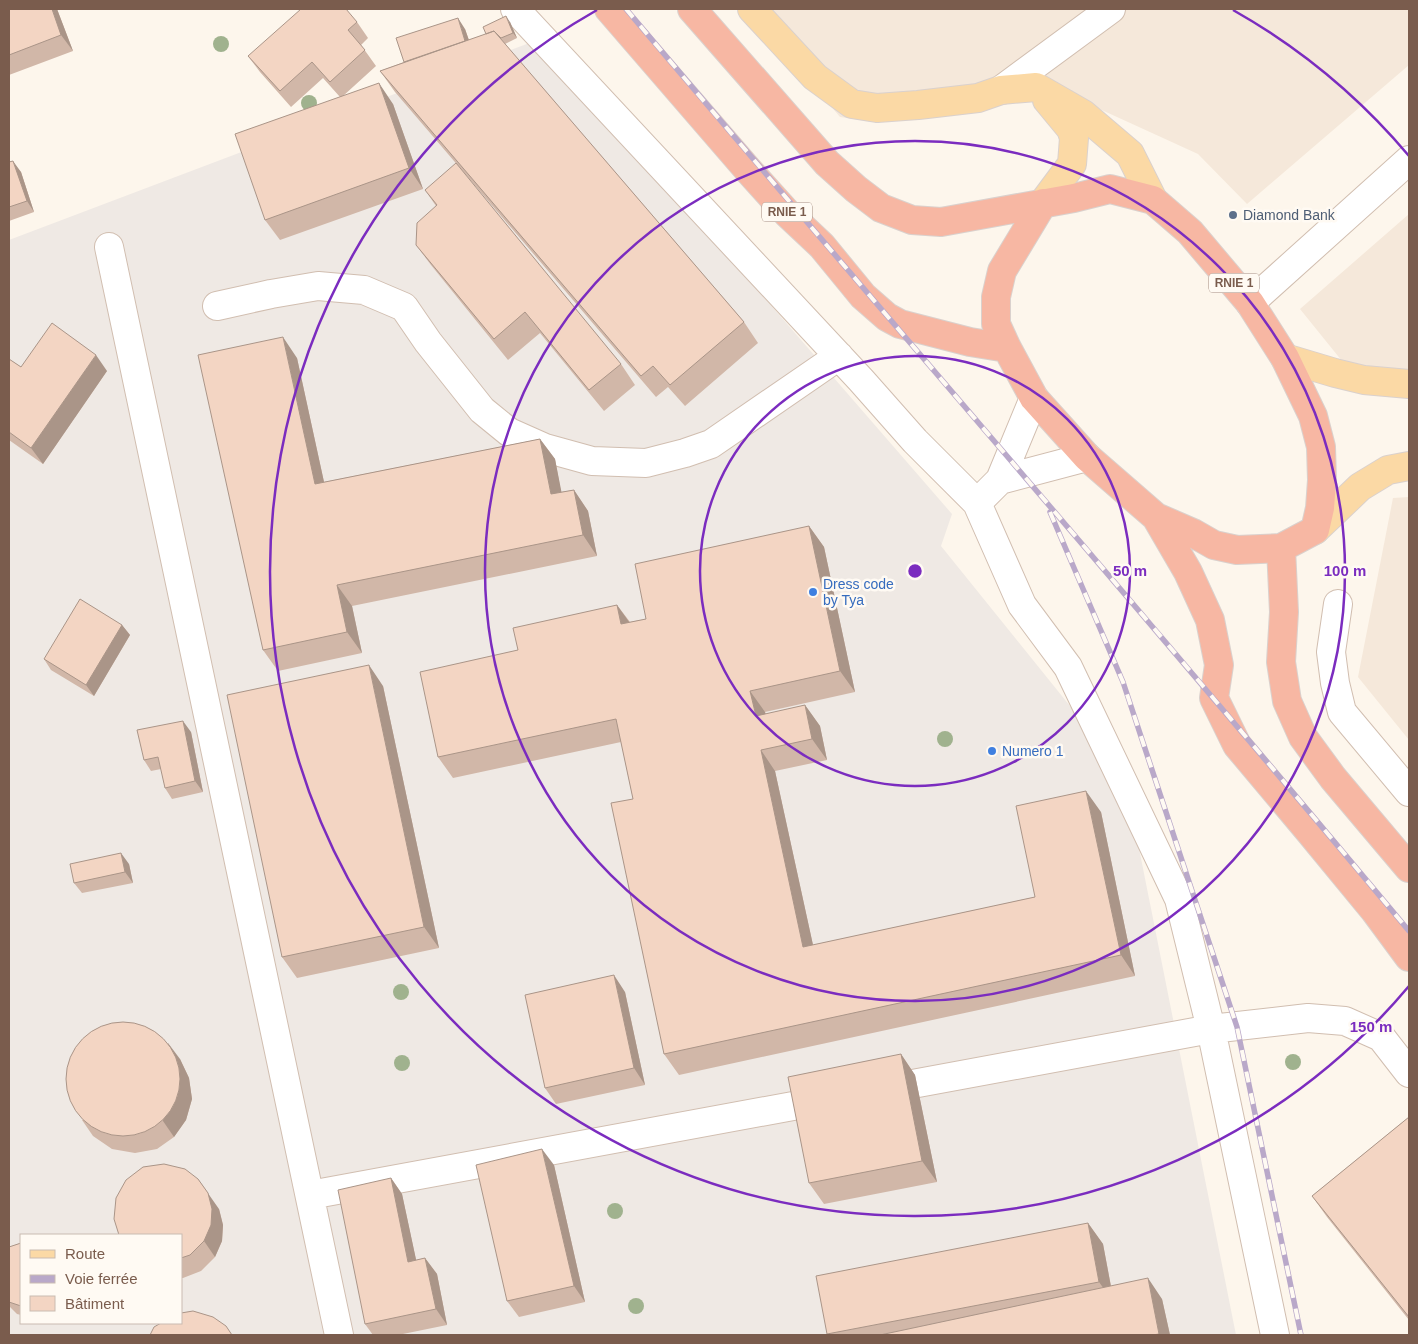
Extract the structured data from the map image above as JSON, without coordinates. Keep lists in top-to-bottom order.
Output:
{
  "streets": {
    "highway": ["RNIE 1"]
  },
  "places": ["Diamond Bank", "Dress code by Tya", "Numero 1"],
  "legend": ["Route", "Voie ferrée", "Bâtiment"],
  "rings": ["50 m", "100 m", "150 m"]
}
